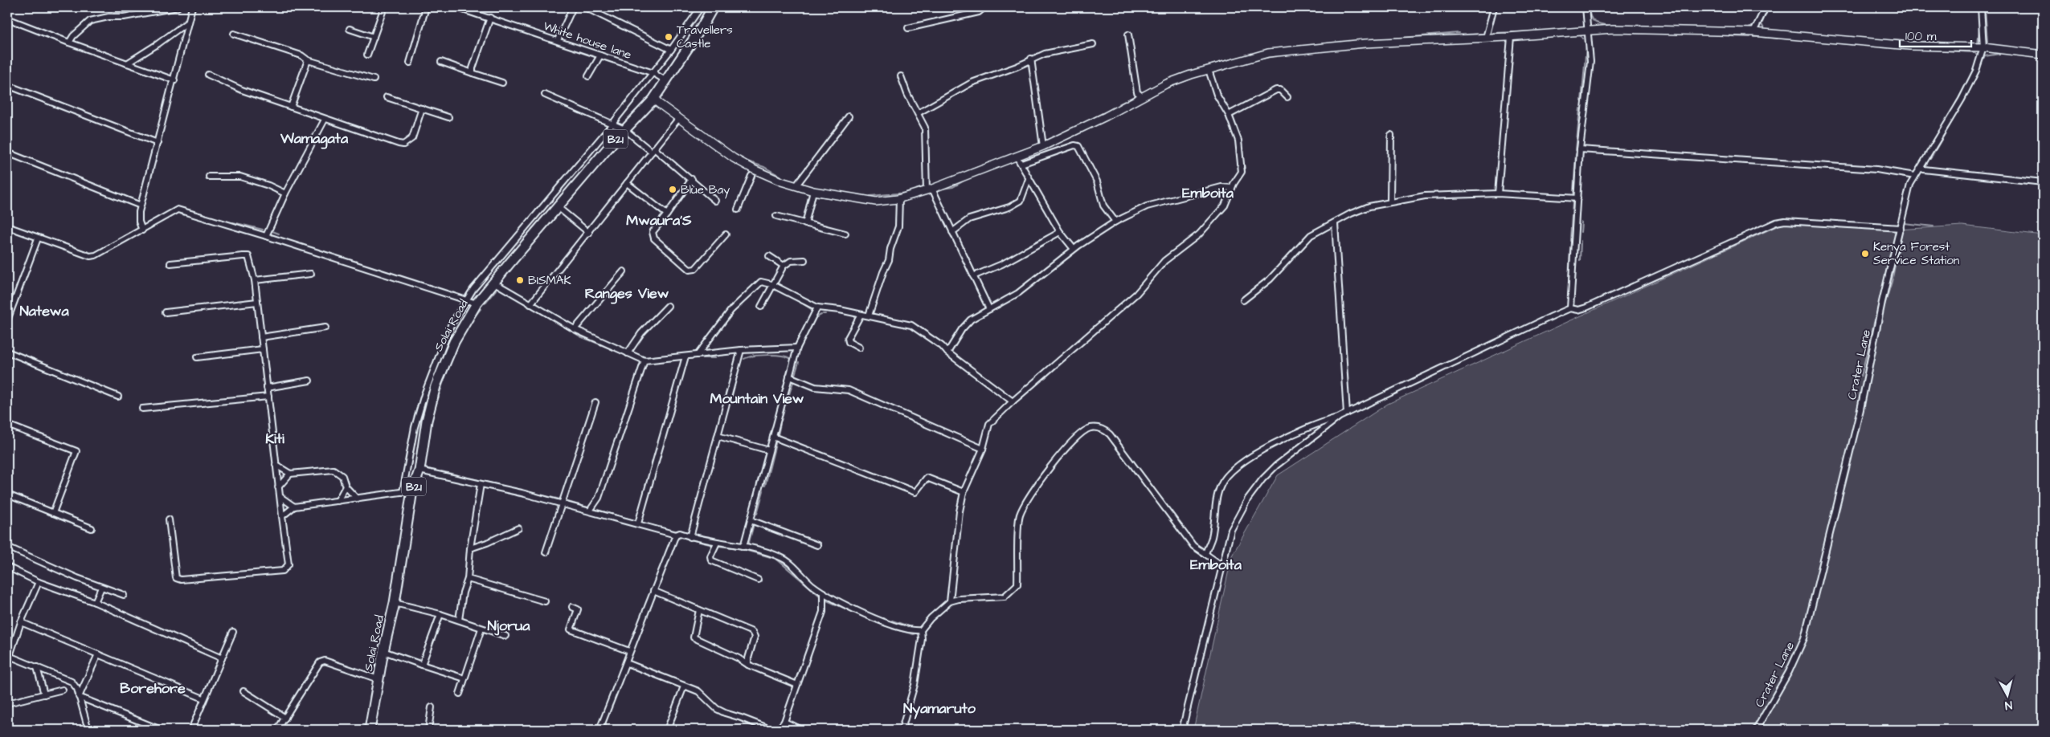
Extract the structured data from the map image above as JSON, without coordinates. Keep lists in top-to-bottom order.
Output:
{
  "streets": {
    "highway": ["B21", "Solai Road"],
    "street": ["White house lane", "Crater Lane"]
  },
  "crossings": [
    ["White house lane", "Solai Road"]
  ],
  "districts": [
    "Wamagata",
    "Emboita",
    "Mwaura'S",
    "Ranges View",
    "Natewa",
    "Mountain View",
    "Kiti",
    "Emboita",
    "Njorua",
    "Borehore",
    "Nyamaruto"
  ],
  "places": [
    "Travellers Castle",
    "Blue Bay",
    "Kenya Forest Service Station",
    "BISMAK"
  ],
  "scale_bar": "100 m",
  "north": "bottom"
}
